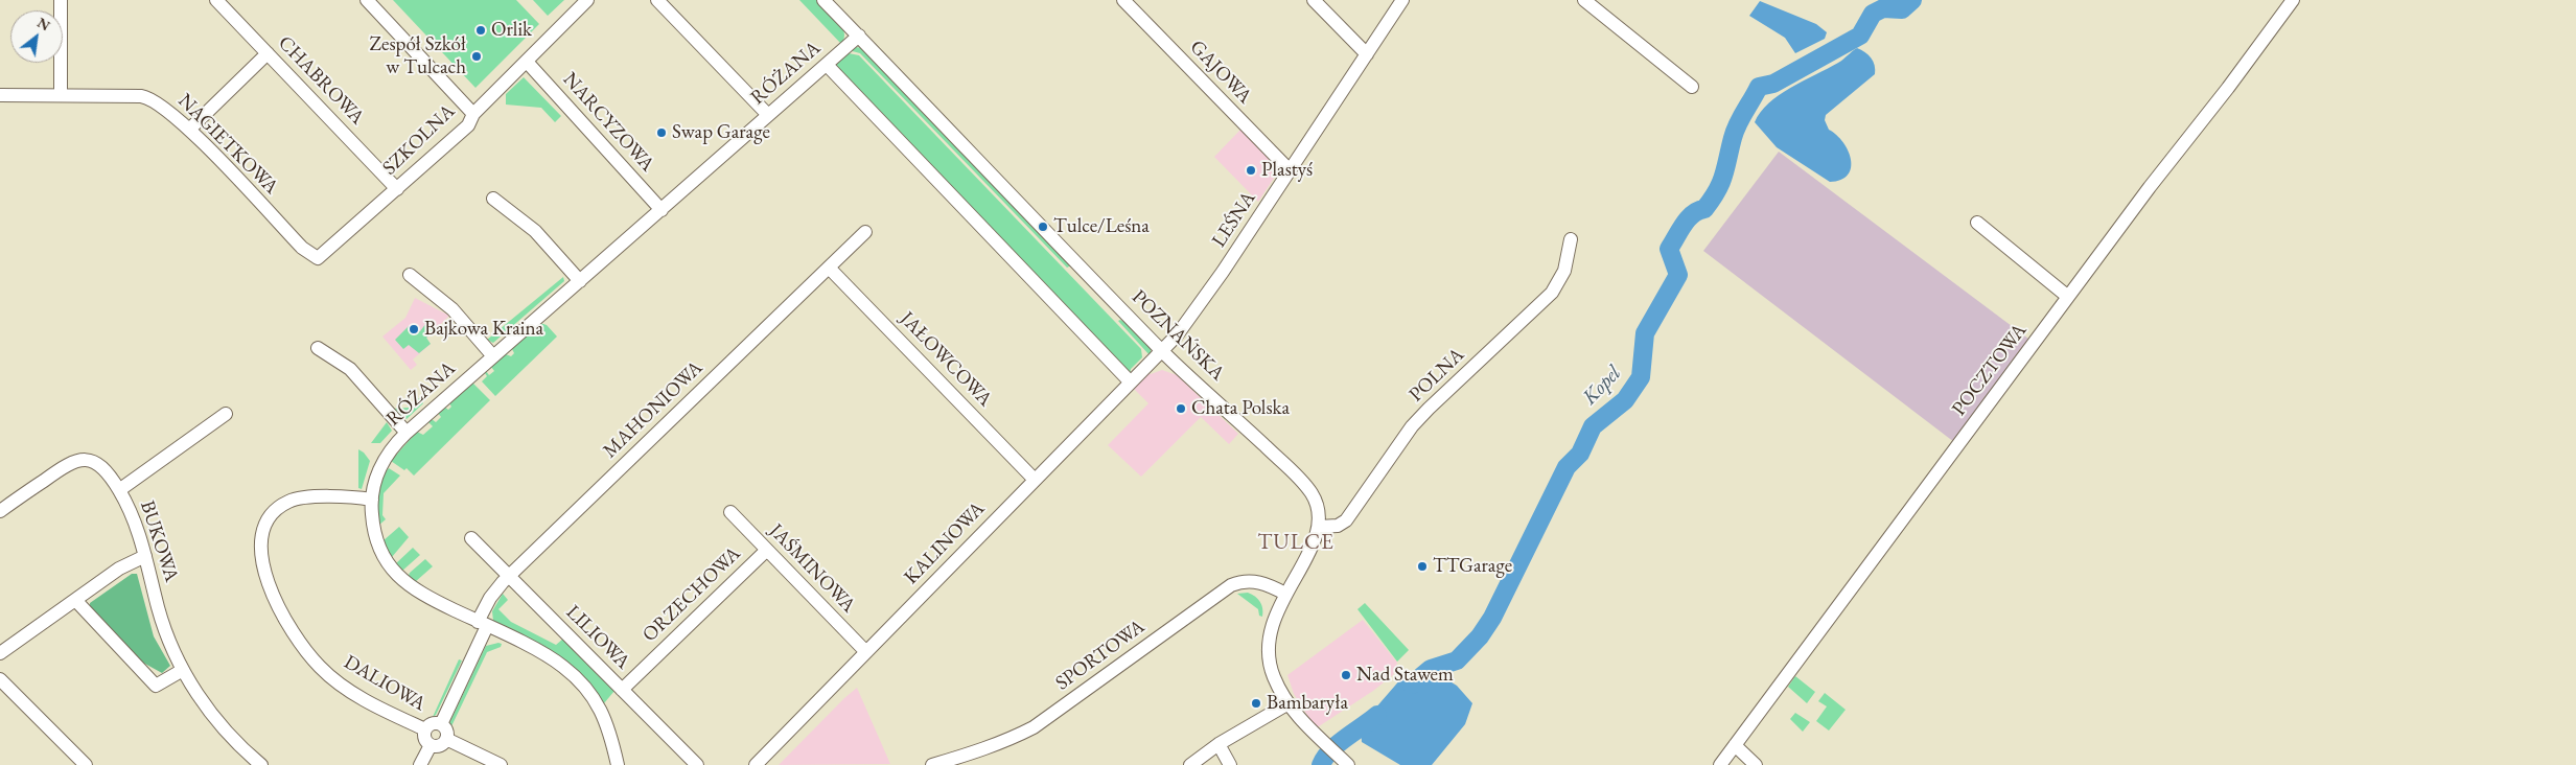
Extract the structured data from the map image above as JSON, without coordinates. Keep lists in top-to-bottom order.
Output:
{
  "streets": {
    "street": [
      "GAJOWA",
      "RÓŻANA",
      "CHABROWA",
      "NARCYZOWA",
      "SZKOLNA",
      "NAGIETKOWA",
      "LEŚNA",
      "POZNAŃSKA",
      "JAŁOWCOWA",
      "POCZTOWA",
      "POLNA",
      "MAHONIOWA",
      "BUKOWA",
      "KALINOWA",
      "JAŚMINOWA",
      "ORZECHOWA",
      "LILIOWA",
      "SPORTOWA",
      "DALIOWA"
    ]
  },
  "crossings": [
    ["GAJOWA", "LEŚNA"],
    ["RÓŻANA", "NARCYZOWA"],
    ["RÓŻANA", "POZNAŃSKA"],
    ["RÓŻANA", "MAHONIOWA"],
    ["RÓŻANA", "DALIOWA"],
    ["CHABROWA", "SZKOLNA"],
    ["NARCYZOWA", "SZKOLNA"],
    ["SZKOLNA", "NAGIETKOWA"],
    ["LEŚNA", "POZNAŃSKA"],
    ["LEŚNA", "KALINOWA"],
    ["POZNAŃSKA", "POLNA"],
    ["POZNAŃSKA", "KALINOWA"],
    ["POZNAŃSKA", "SPORTOWA"],
    ["JAŁOWCOWA", "MAHONIOWA"],
    ["JAŁOWCOWA", "KALINOWA"],
    ["MAHONIOWA", "LILIOWA"],
    ["MAHONIOWA", "DALIOWA"],
    ["KALINOWA", "JAŚMINOWA"],
    ["JAŚMINOWA", "ORZECHOWA"],
    ["ORZECHOWA", "LILIOWA"]
  ],
  "districts": ["TULCE"],
  "water": ["Kopel"],
  "places": [
    "Orlik",
    "Zespół Szkół w Tulcach",
    "Swap Garage",
    "Plastyś",
    "Tulce/Leśna",
    "Bajkowa Kraina",
    "Chata Polska",
    "TTGarage",
    "Nad Stawem",
    "Bambaryła"
  ],
  "north": "top right"
}
